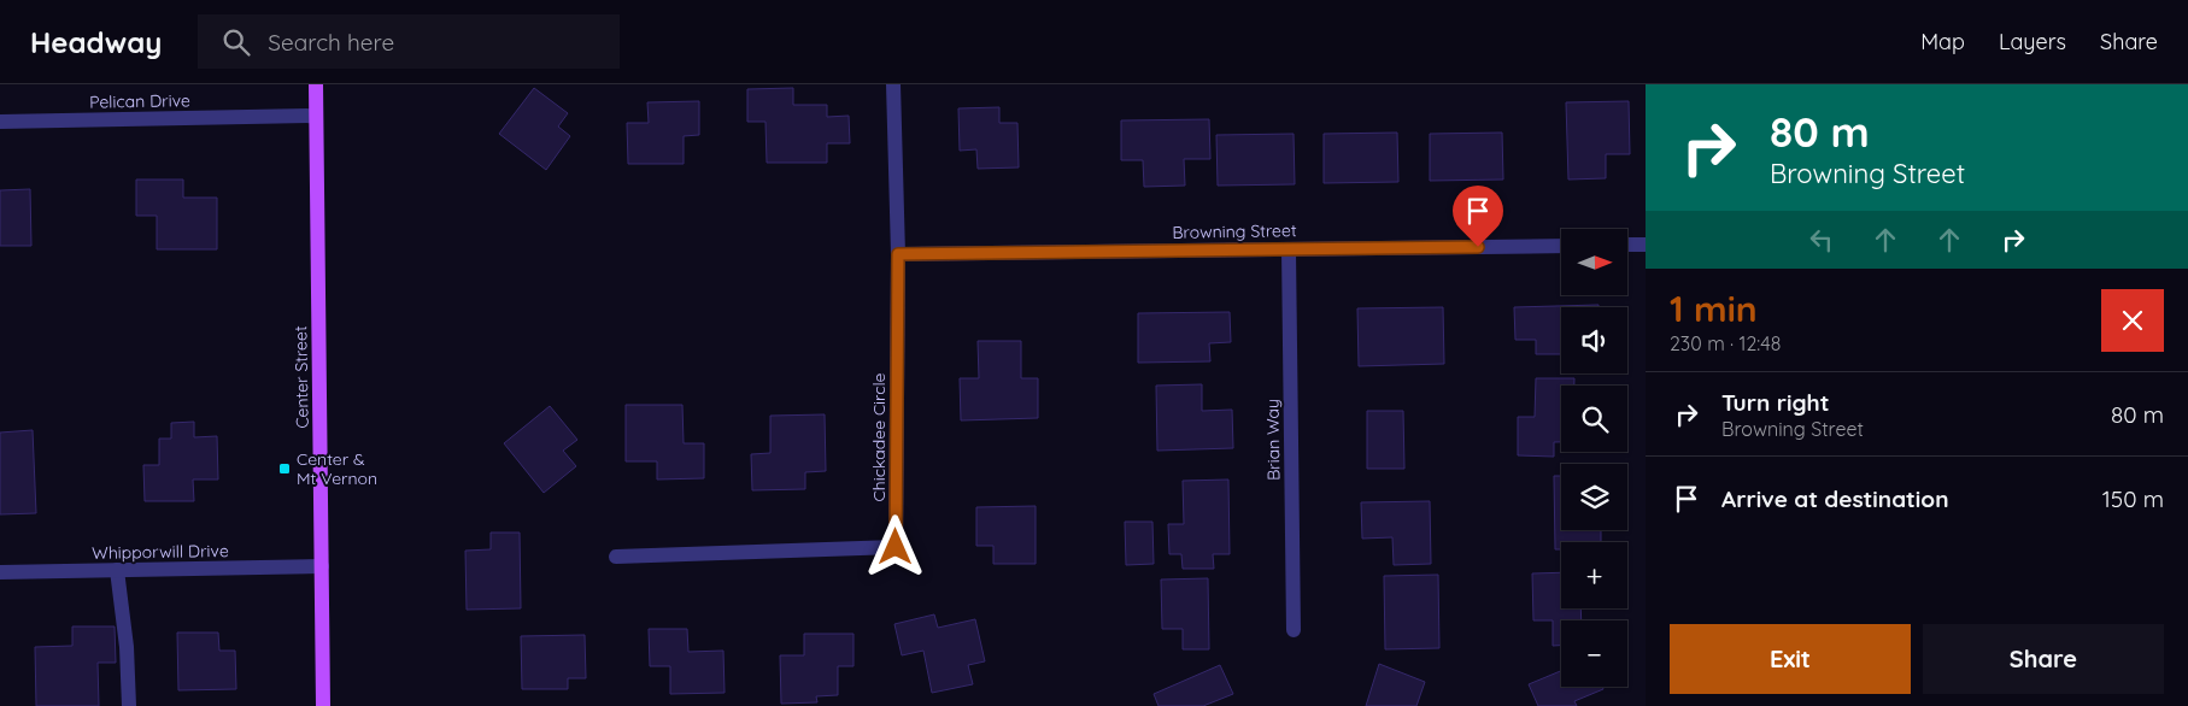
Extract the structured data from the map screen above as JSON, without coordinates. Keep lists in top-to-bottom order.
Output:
{
  "streets": {
    "main road": ["Center Street"],
    "street": [
      "Pelican Drive",
      "Browning Street",
      "Chickadee Circle",
      "Brian Way",
      "Whipporwill Drive"
    ]
  },
  "crossings": [
    ["Pelican Drive", "Center Street"],
    ["Browning Street", "Chickadee Circle"],
    ["Browning Street", "Brian Way"],
    ["Center Street", "Whipporwill Drive"]
  ],
  "places": {
    "transit": ["Center & Mt Vernon"]
  },
  "north": "right",
  "page": {
    "header": "Headway",
    "search": "Search here",
    "nav": ["Map", "Layers", "Share"],
    "turn": ["80 m", "Browning Street"],
    "map_buttons": ["+", "−"],
    "heading": ["1 min", "230 m · 12:48"],
    "list": [
      {
        "name": "Turn right",
        "note": "Browning Street",
        "value": "80 m"
      },
      {
        "name": "Arrive at destination",
        "value": "150 m"
      }
    ],
    "buttons": ["Exit", "Share"]
  }
}
